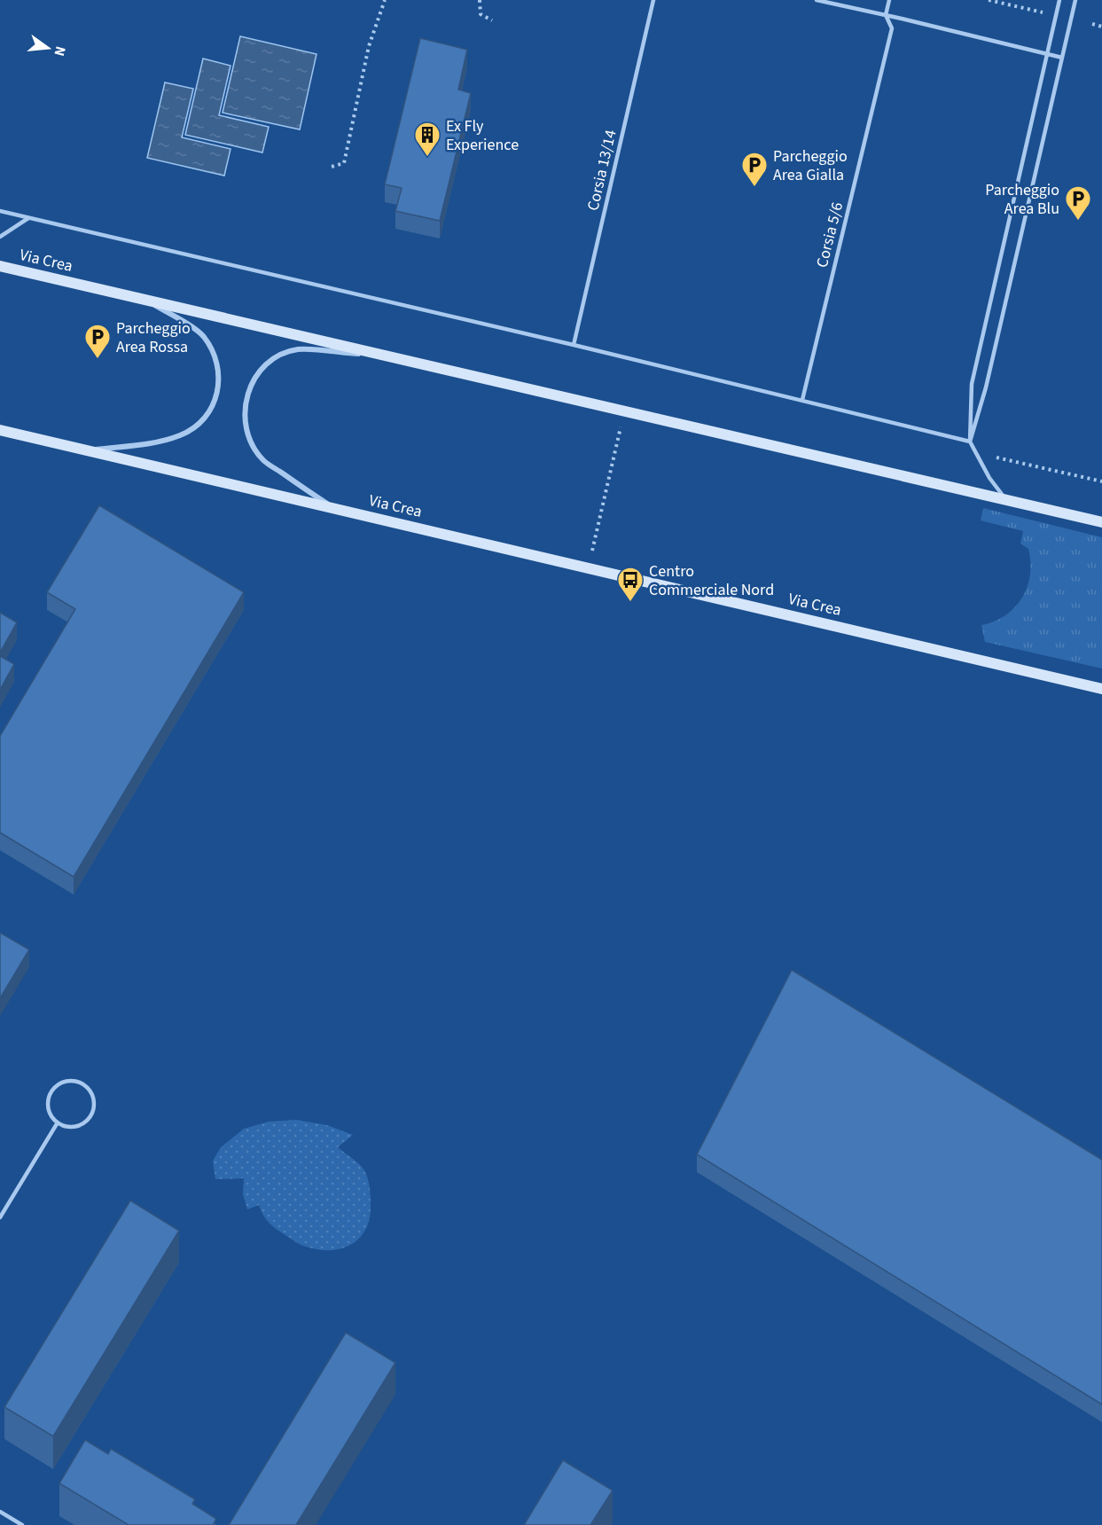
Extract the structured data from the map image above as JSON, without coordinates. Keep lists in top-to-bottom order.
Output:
{
  "streets": {
    "street": ["Via Crea"],
    "lane": ["Corsia 13/14", "Corsia 5/6"]
  },
  "places": {
    "building": ["Ex Fly Experience"],
    "parking": ["Parcheggio Area Gialla", "Parcheggio Area Blu", "Parcheggio Area Rossa"],
    "bus stop": ["Centro Commerciale Nord"]
  },
  "north": "right"
}
